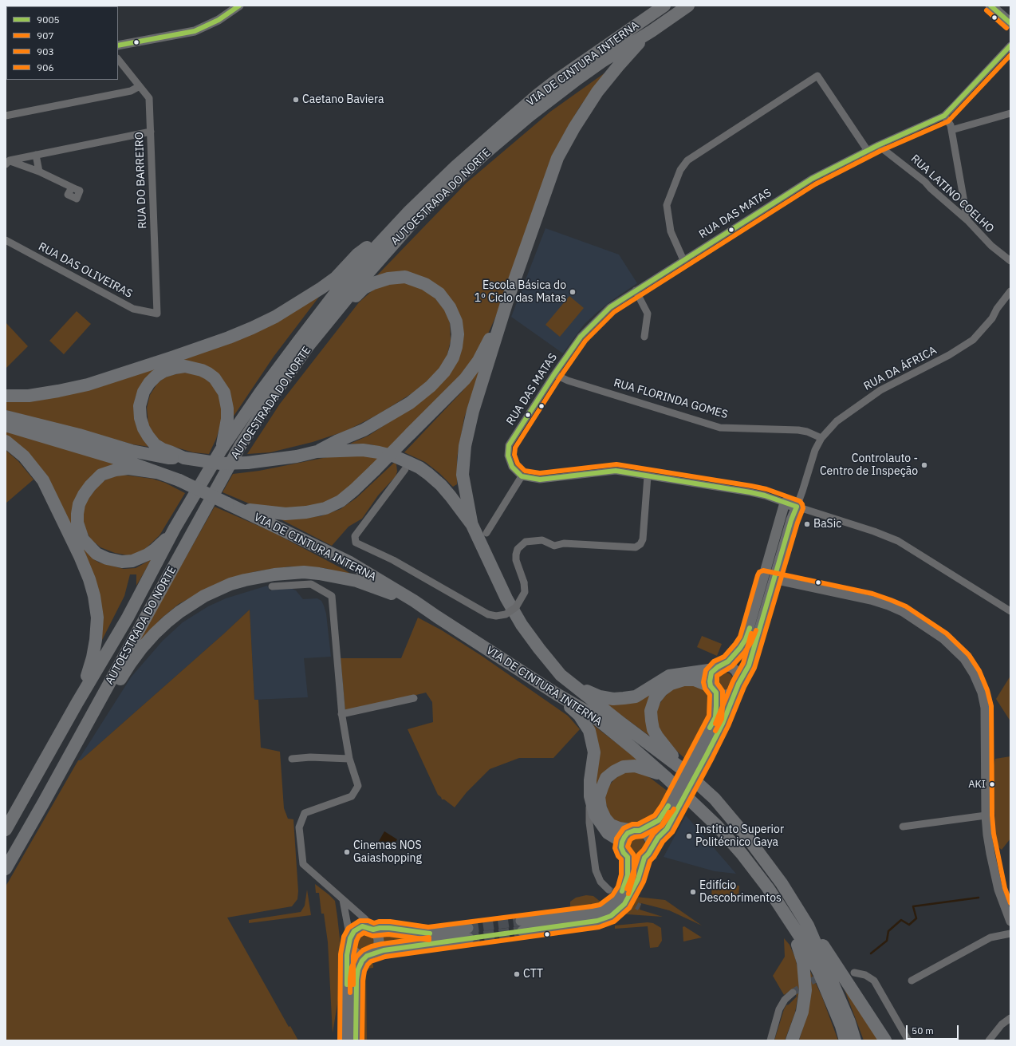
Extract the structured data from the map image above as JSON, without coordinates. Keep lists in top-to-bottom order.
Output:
{
  "streets": {
    "highway": ["VIA DE CINTURA INTERNA", "AUTOESTRADA DO NORTE"],
    "street": [
      "RUA DO BARREIRO",
      "RUA LATINO COELHO",
      "RUA DAS MATAS",
      "RUA DAS OLIVEIRAS",
      "RUA DA ÁFRICA",
      "RUA FLORINDA GOMES"
    ]
  },
  "crossings": [
    ["VIA DE CINTURA INTERNA", "AUTOESTRADA DO NORTE"],
    ["RUA DO BARREIRO", "RUA DAS OLIVEIRAS"],
    ["RUA LATINO COELHO", "RUA DAS MATAS"],
    ["RUA DAS MATAS", "RUA FLORINDA GOMES"],
    ["RUA DA ÁFRICA", "RUA FLORINDA GOMES"]
  ],
  "places": [
    "Caetano Baviera",
    "Escola Básica do 1º Ciclo das Matas",
    "Controlauto - Centro de Inspeção",
    "BaSic",
    "AKI",
    "Instituto Superior Politécnico Gaya",
    "Cinemas NOS Gaiashopping",
    "Edifício Descobrimentos",
    "CTT"
  ],
  "lines": [
    "transit line 9005",
    "transit line 906",
    "transit line 907",
    "transit line 903"
  ],
  "legend": [
    "9005",
    "907",
    "903",
    "906"
  ],
  "scale_bar": "50 m"
}
